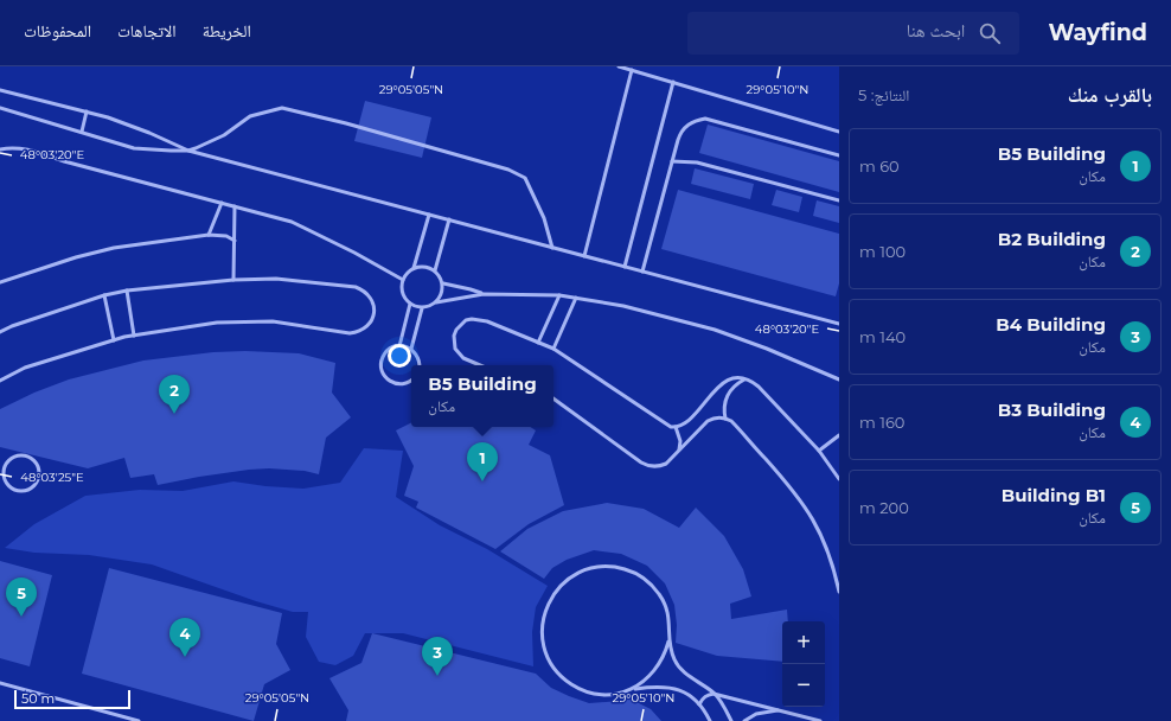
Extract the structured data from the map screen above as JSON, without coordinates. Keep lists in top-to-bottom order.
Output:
{
  "scale_bar": "50 m",
  "page": {
    "header": "Wayfind",
    "search": "ابحث هنا",
    "nav": ["الخريطة", "الاتجاهات", "المحفوظات"],
    "heading": ["بالقرب منك", "النتائج: 5"],
    "list": [
      {
        "mark": "1",
        "name": "B5 Building",
        "note": "مكان",
        "value": "60 m"
      },
      {
        "mark": "2",
        "name": "B2 Building",
        "note": "مكان",
        "value": "100 m"
      },
      {
        "mark": "3",
        "name": "B4 Building",
        "note": "مكان",
        "value": "140 m"
      },
      {
        "mark": "4",
        "name": "B3 Building",
        "note": "مكان",
        "value": "160 m"
      },
      {
        "mark": "5",
        "name": "Building B1",
        "note": "مكان",
        "value": "200 m"
      }
    ],
    "popup": ["B5 Building", "مكان"],
    "pins": [
      "2",
      "1",
      "5",
      "4",
      "3"
    ],
    "map_buttons": ["+", "−"],
    "scale": "50 m"
  },
  "coordinates": [
    "29°05'05\"N",
    "29°05'10\"N",
    "48°03'20\"E",
    "48°03'25\"E"
  ]
}
